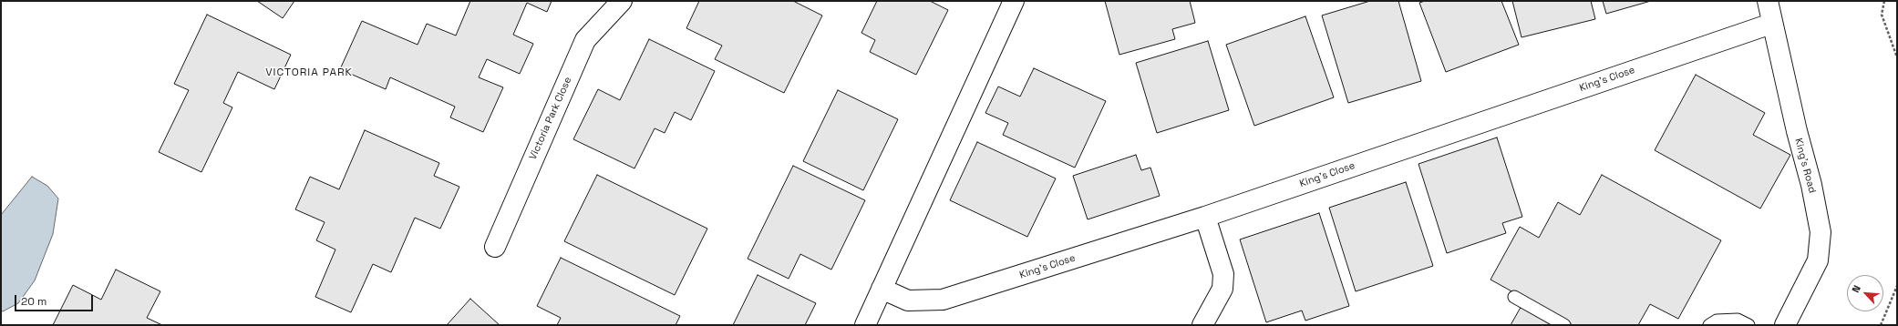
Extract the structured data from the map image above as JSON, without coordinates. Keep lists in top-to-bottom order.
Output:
{
  "streets": {
    "street": ["King's Close", "Victoria Park Close", "King's Road"]
  },
  "crossings": [
    ["King's Close", "King's Road"]
  ],
  "districts": ["VICTORIA PARK"],
  "scale_bar": "20 m",
  "north": "top left"
}
